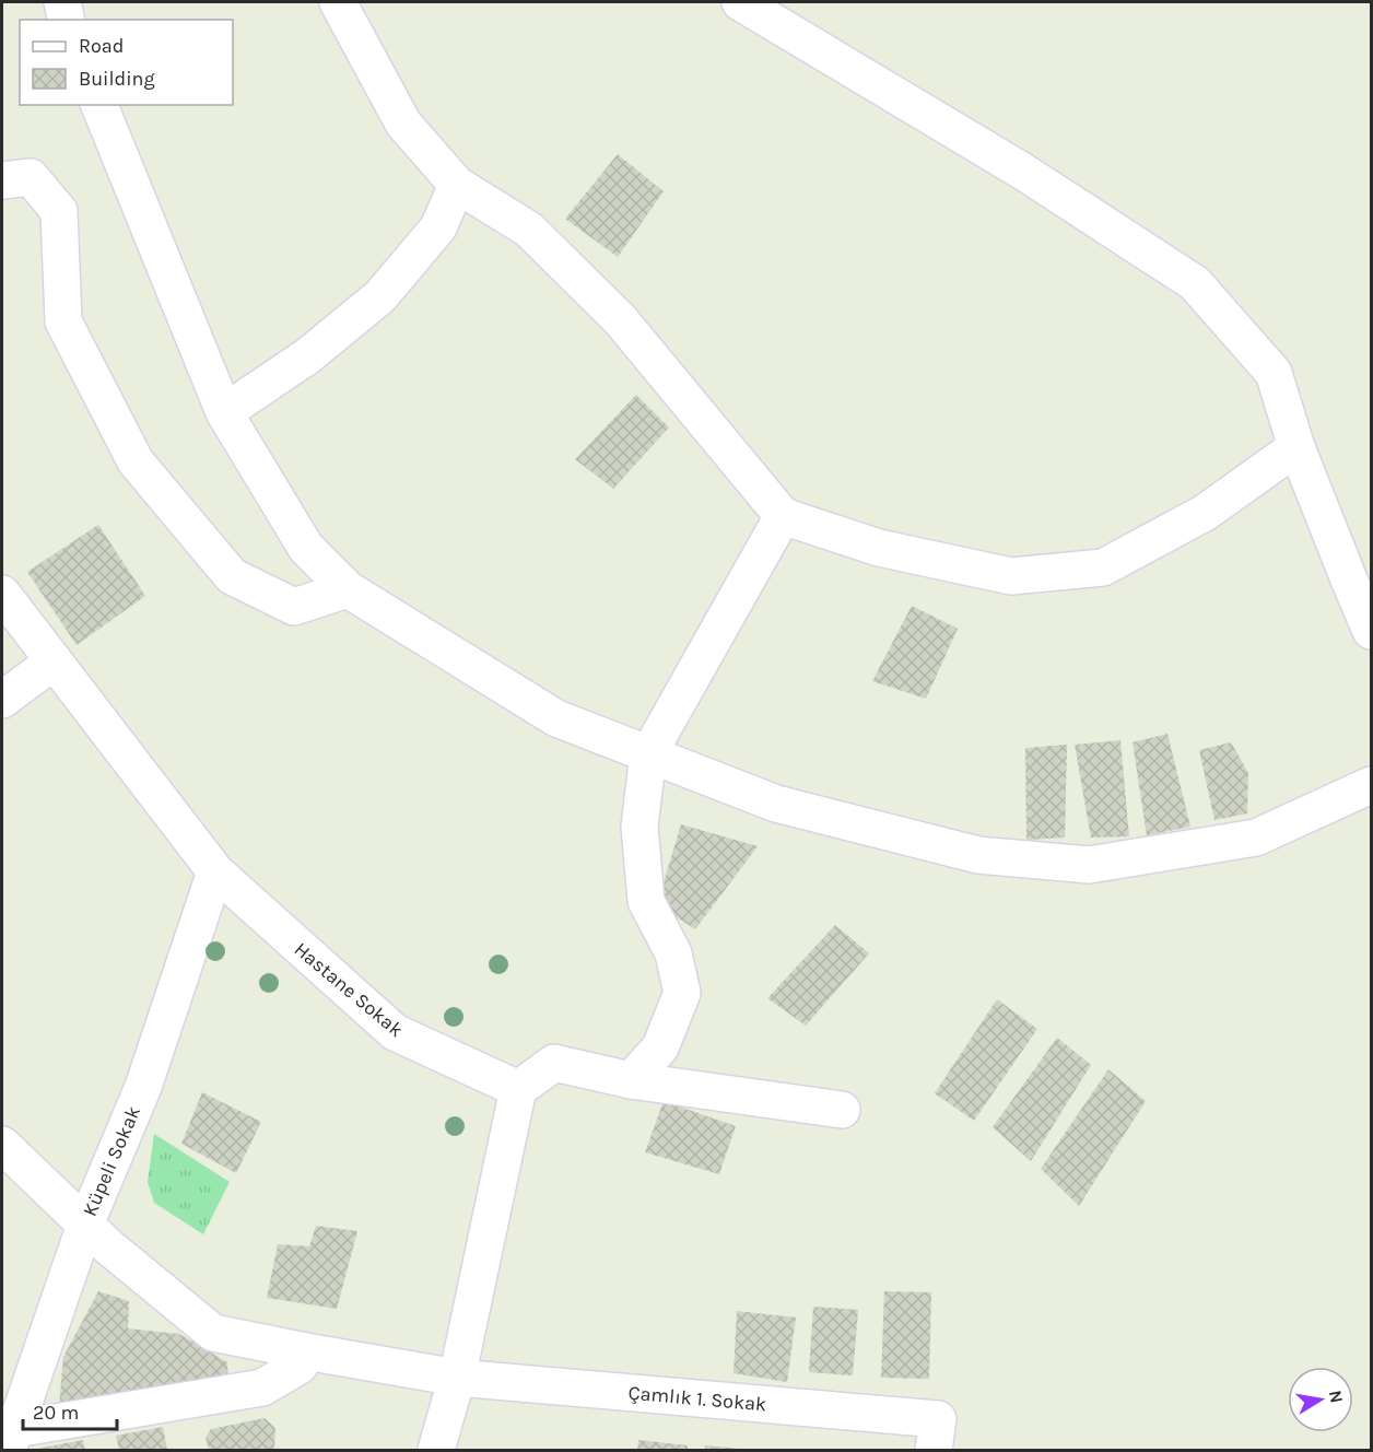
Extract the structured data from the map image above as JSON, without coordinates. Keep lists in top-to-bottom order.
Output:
{
  "streets": {
    "street": ["Hastane Sokak", "Küpeli Sokak", "Çamlık 1. Sokak"]
  },
  "crossings": [
    ["Hastane Sokak", "Küpeli Sokak"],
    ["Küpeli Sokak", "Çamlık 1. Sokak"]
  ],
  "legend": ["Road", "Building"],
  "scale_bar": "20 m",
  "north": "right"
}
